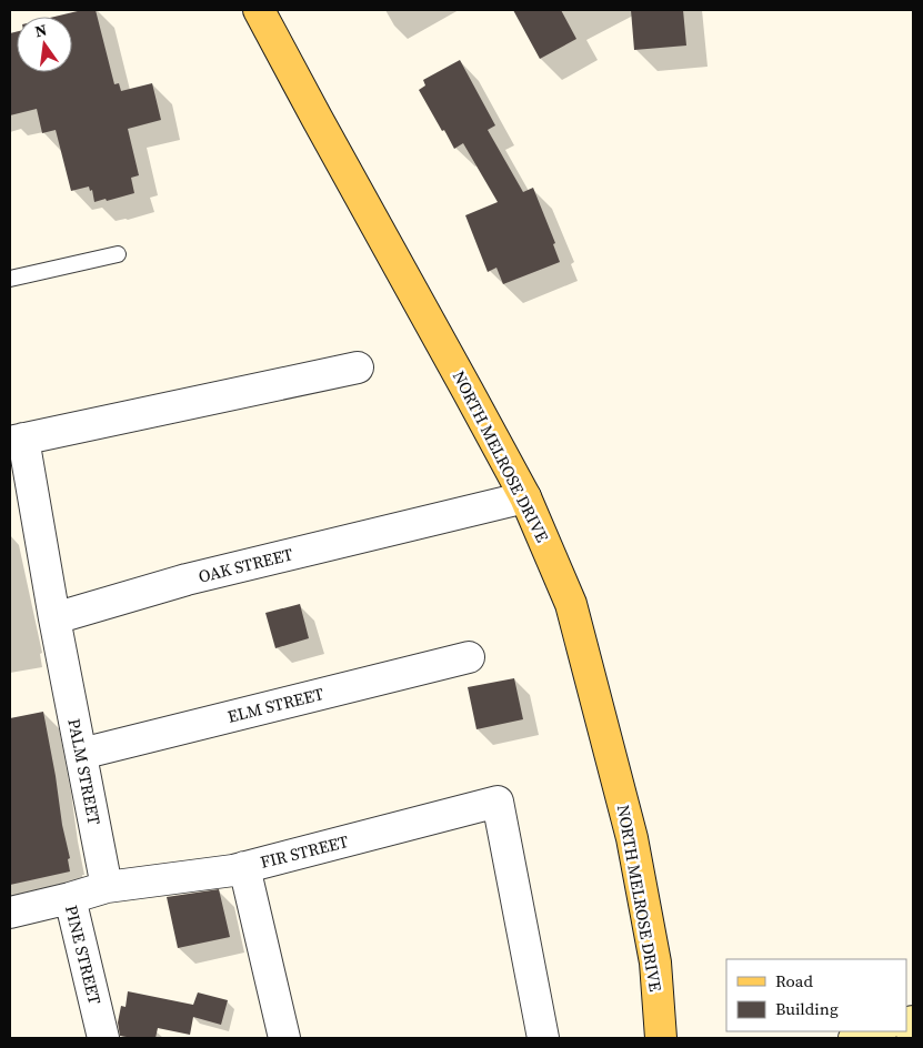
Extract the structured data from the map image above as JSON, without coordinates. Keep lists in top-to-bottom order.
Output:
{
  "streets": {
    "main road": ["NORTH MELROSE DRIVE"],
    "street": [
      "OAK STREET",
      "ELM STREET",
      "PALM STREET",
      "FIR STREET",
      "PINE STREET"
    ]
  },
  "crossings": [
    ["NORTH MELROSE DRIVE", "OAK STREET"],
    ["OAK STREET", "PALM STREET"],
    ["ELM STREET", "PALM STREET"],
    ["PALM STREET", "FIR STREET"]
  ],
  "legend": ["Road", "Building"],
  "north": "top"
}
